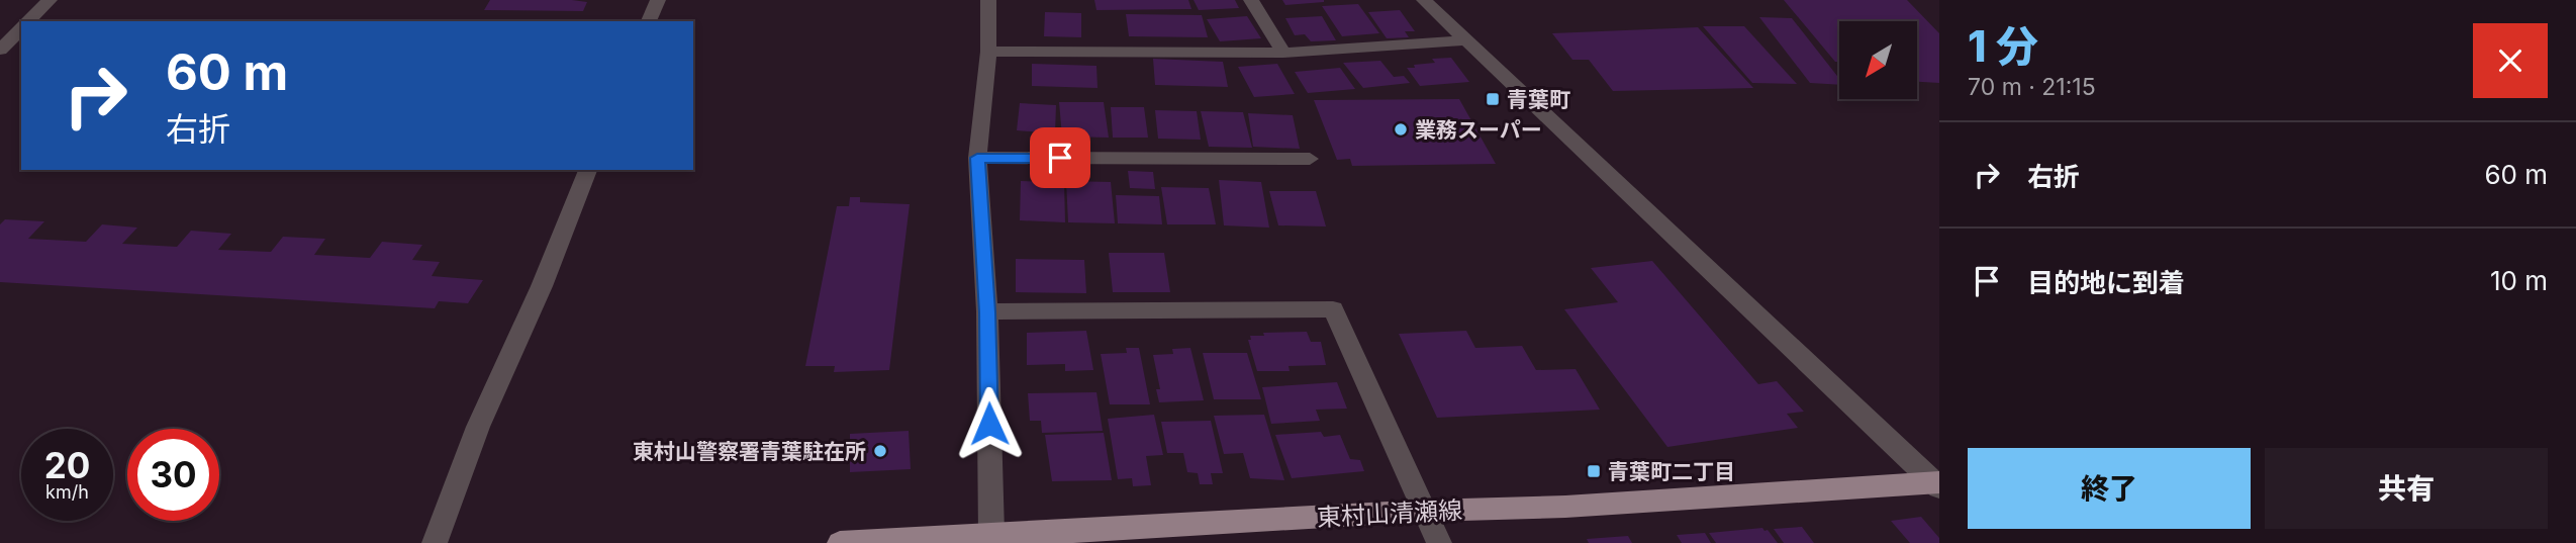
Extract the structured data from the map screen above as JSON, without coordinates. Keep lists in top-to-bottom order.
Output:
{
  "streets": {
    "main road": ["東村山清瀬線"]
  },
  "places": {
    "transit": ["青葉町", "青葉町二丁目"],
    "other": ["業務スーパー", "東村山警察署青葉駐在所"]
  },
  "north": "bottom left",
  "page": {
    "heading": ["1 分", "70 m · 21:15"],
    "turn": ["60 m", "右折"],
    "list": [
      {
        "name": "右折",
        "value": "60 m"
      },
      {
        "name": "目的地に到着",
        "value": "10 m"
      }
    ],
    "speed": "20 km/h",
    "limit": "30",
    "buttons": ["終了", "共有"]
  }
}
